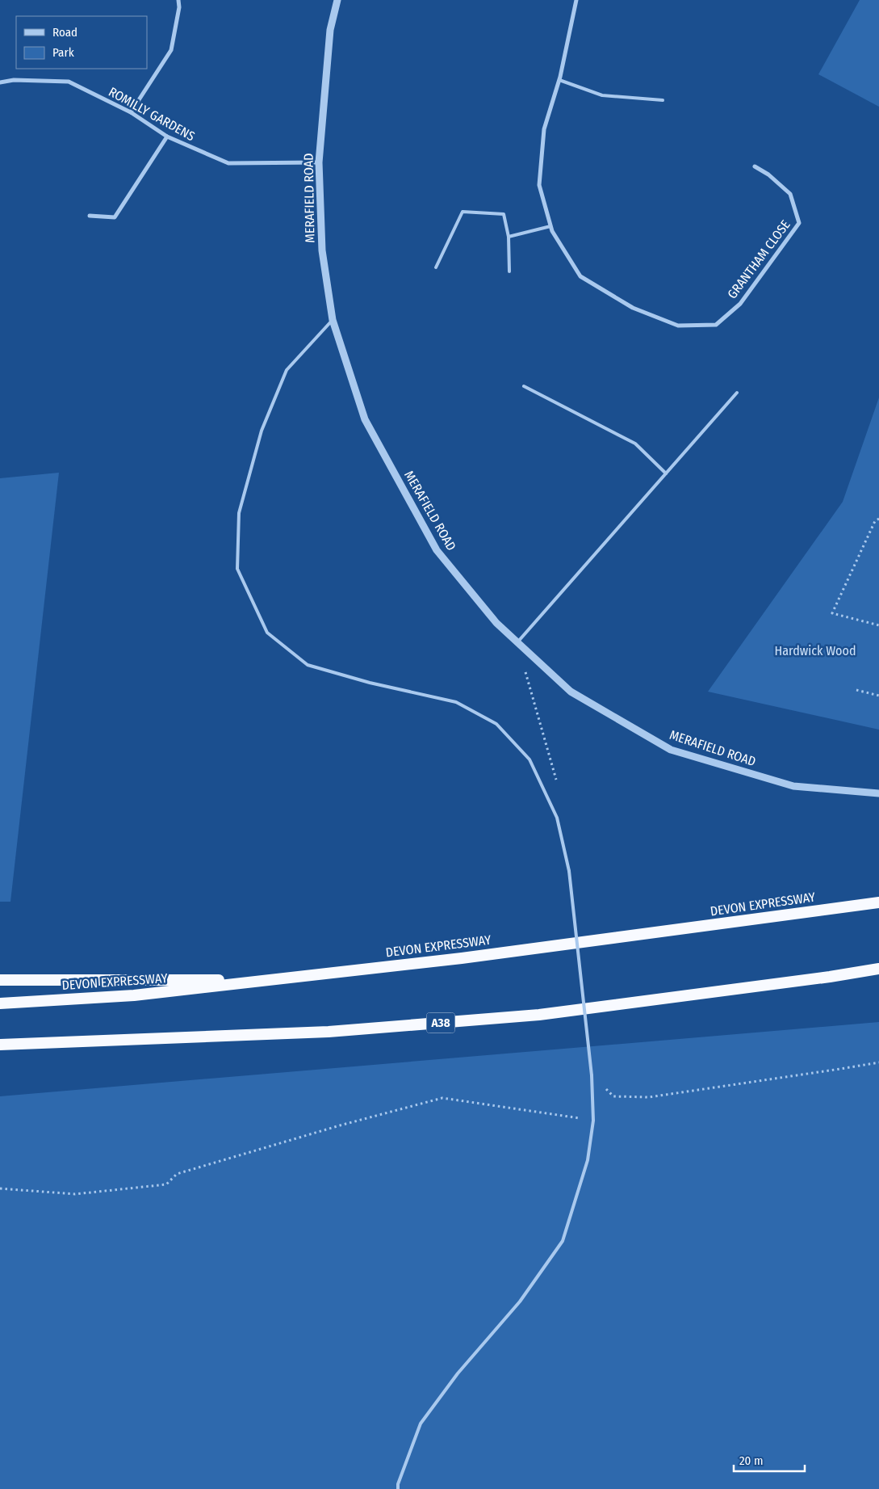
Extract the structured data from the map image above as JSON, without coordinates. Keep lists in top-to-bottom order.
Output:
{
  "streets": {
    "highway": ["DEVON EXPRESSWAY", "A38"],
    "street": ["ROMILLY GARDENS", "MERAFIELD ROAD", "GRANTHAM CLOSE"]
  },
  "crossings": [
    ["ROMILLY GARDENS", "MERAFIELD ROAD"]
  ],
  "parks": ["Hardwick Wood"],
  "legend": ["Road", "Park"],
  "scale_bar": "20 m"
}
